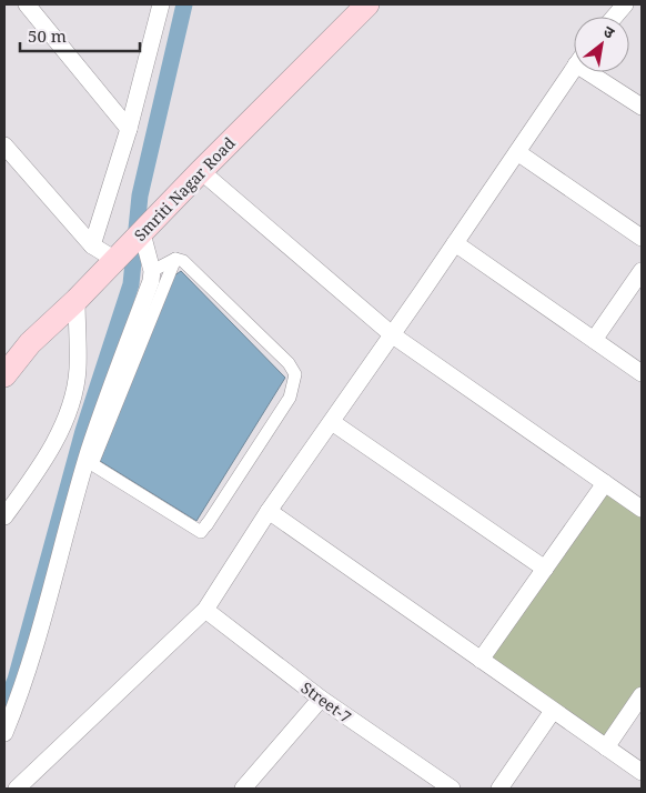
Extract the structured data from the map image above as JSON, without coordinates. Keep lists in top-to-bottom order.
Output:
{
  "streets": {
    "main road": ["Smriti Nagar Road"],
    "street": ["Street-7"]
  },
  "scale_bar": "50 m",
  "north": "top right"
}
